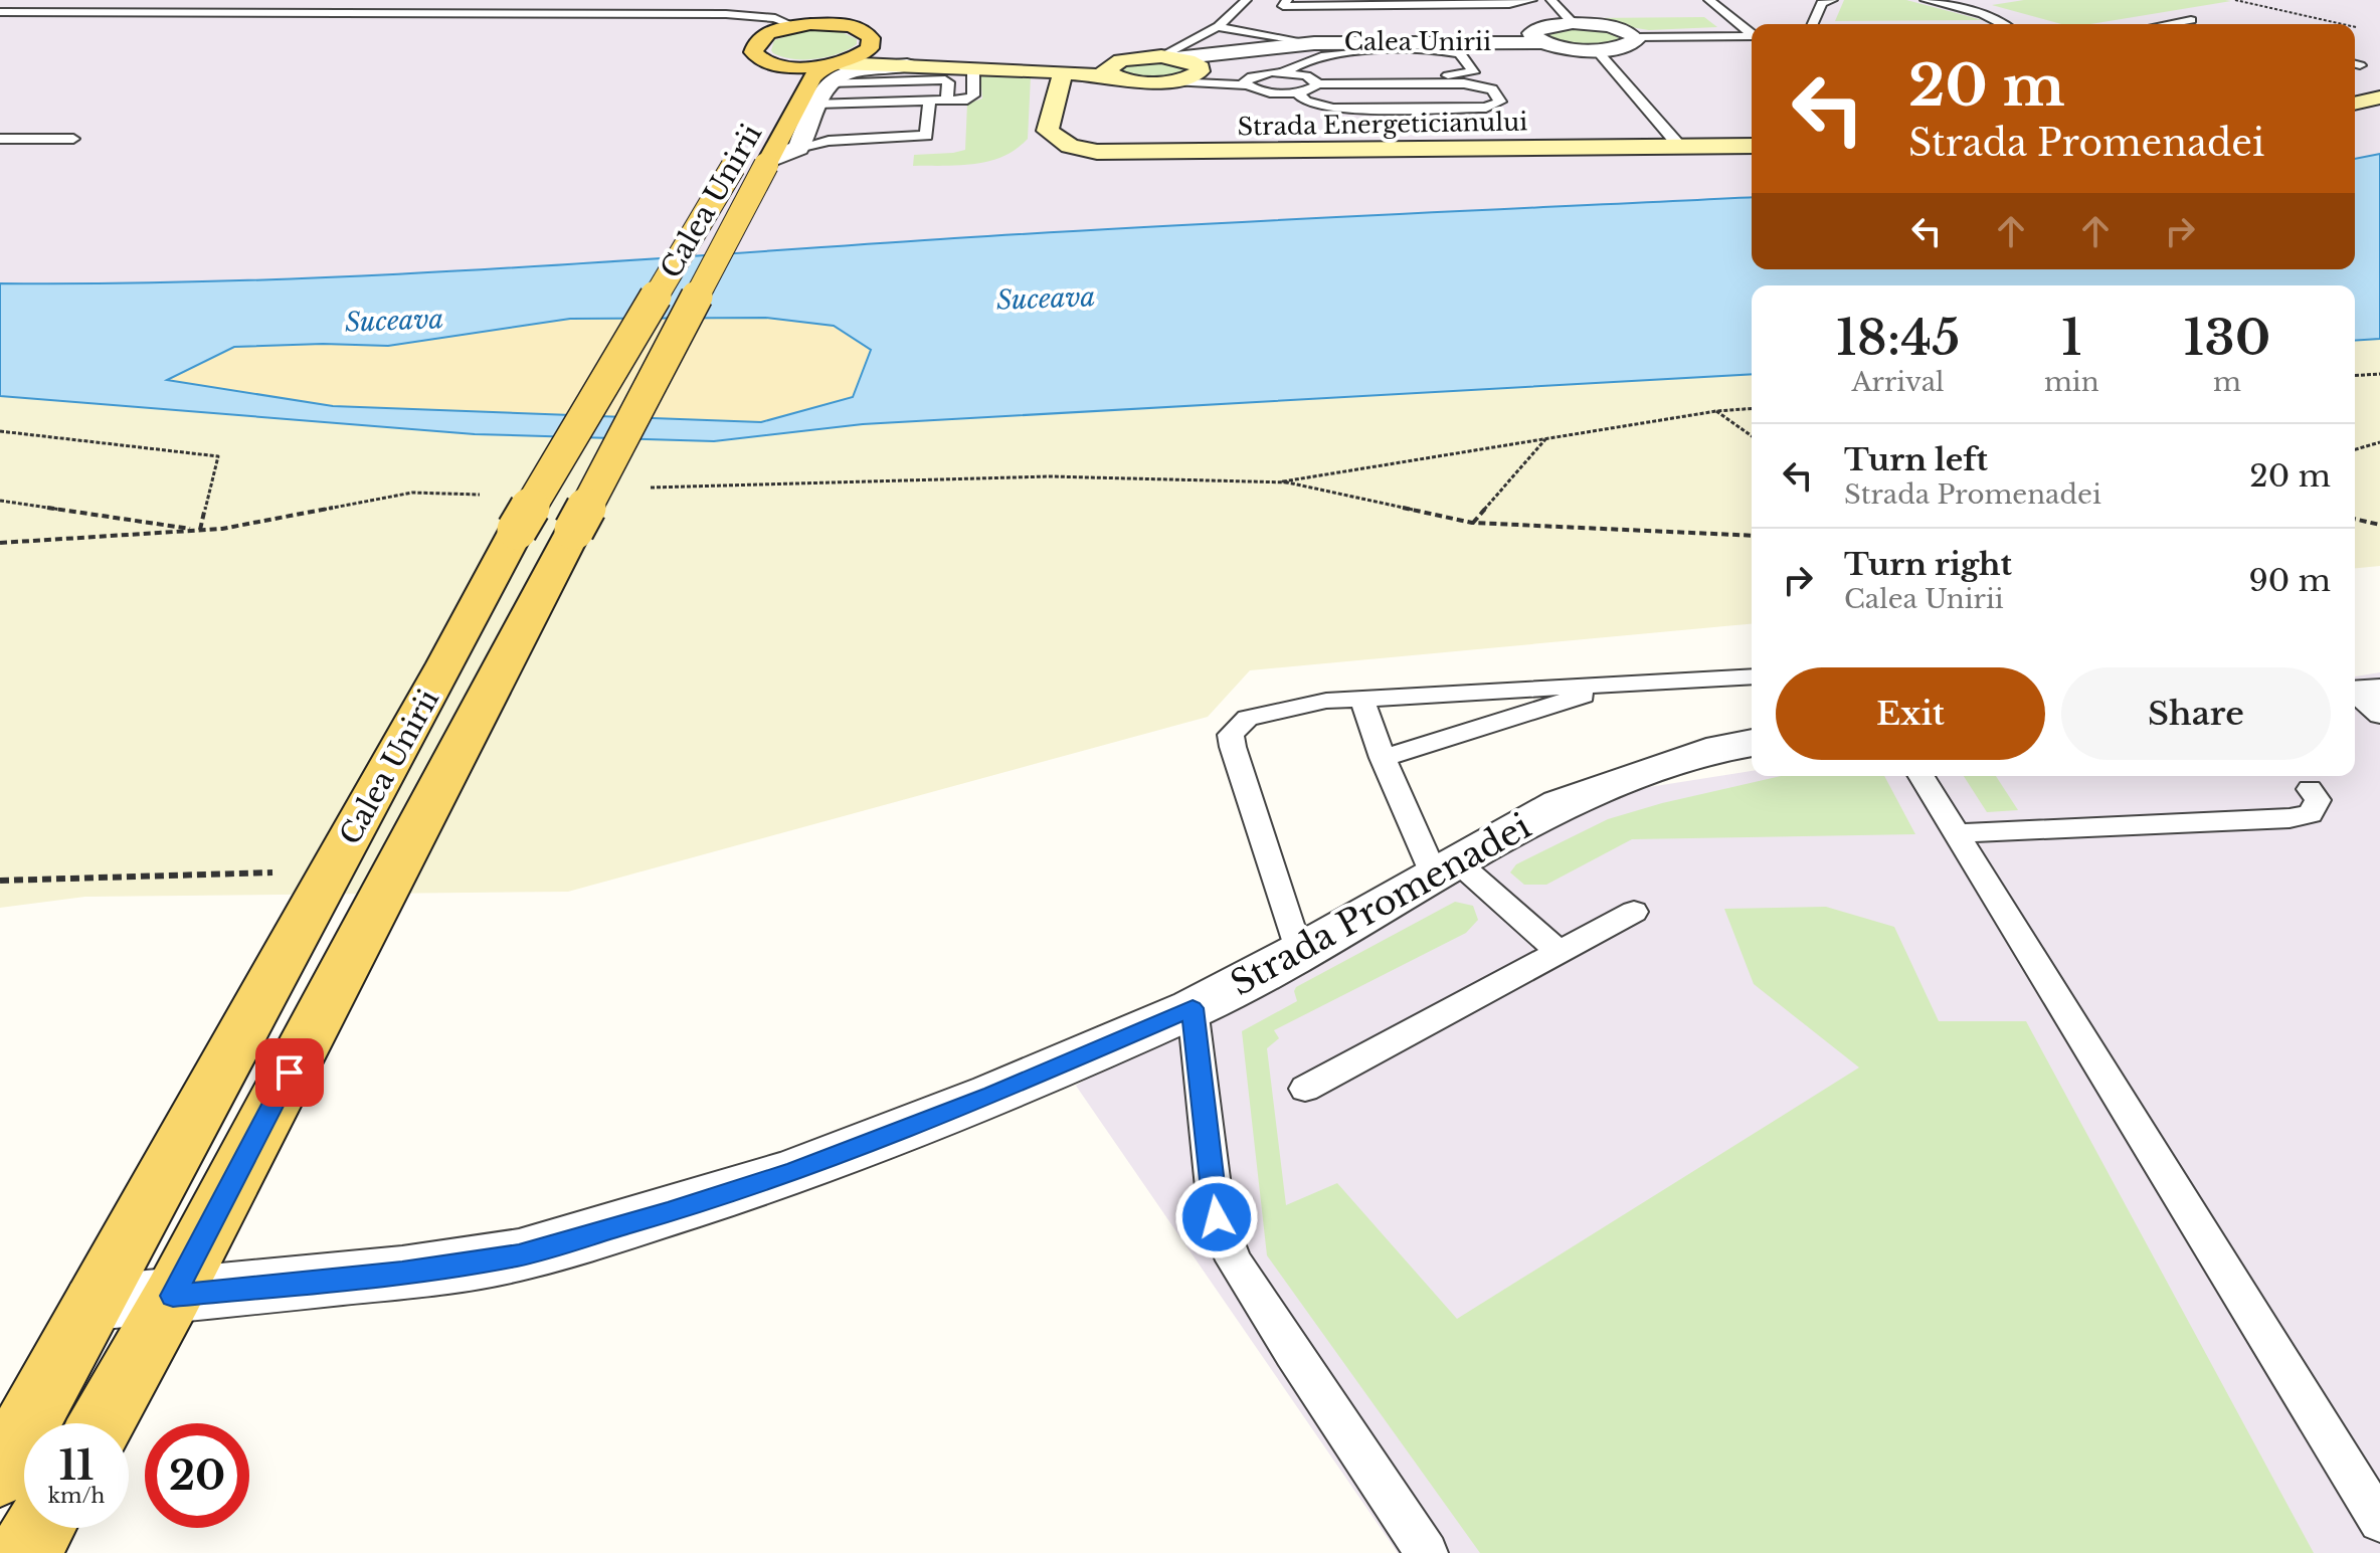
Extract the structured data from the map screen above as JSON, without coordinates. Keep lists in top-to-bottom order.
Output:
{
  "streets": {
    "main road": ["Calea Unirii"],
    "street": ["Strada Energeticianului", "Strada Promenadei"]
  },
  "crossings": [
    ["Calea Unirii", "Strada Promenadei"]
  ],
  "water": ["Suceava"],
  "page": {
    "turn": ["20 m", "Strada Promenadei"],
    "eta": [
      "18:45",
      "Arrival",
      "1",
      "min",
      "130",
      "m"
    ],
    "list": [
      {
        "name": "Turn left",
        "note": "Strada Promenadei",
        "value": "20 m"
      },
      {
        "name": "Turn right",
        "note": "Calea Unirii",
        "value": "90 m"
      }
    ],
    "buttons": ["Exit", "Share"],
    "speed": "11 km/h",
    "limit": "20"
  }
}
